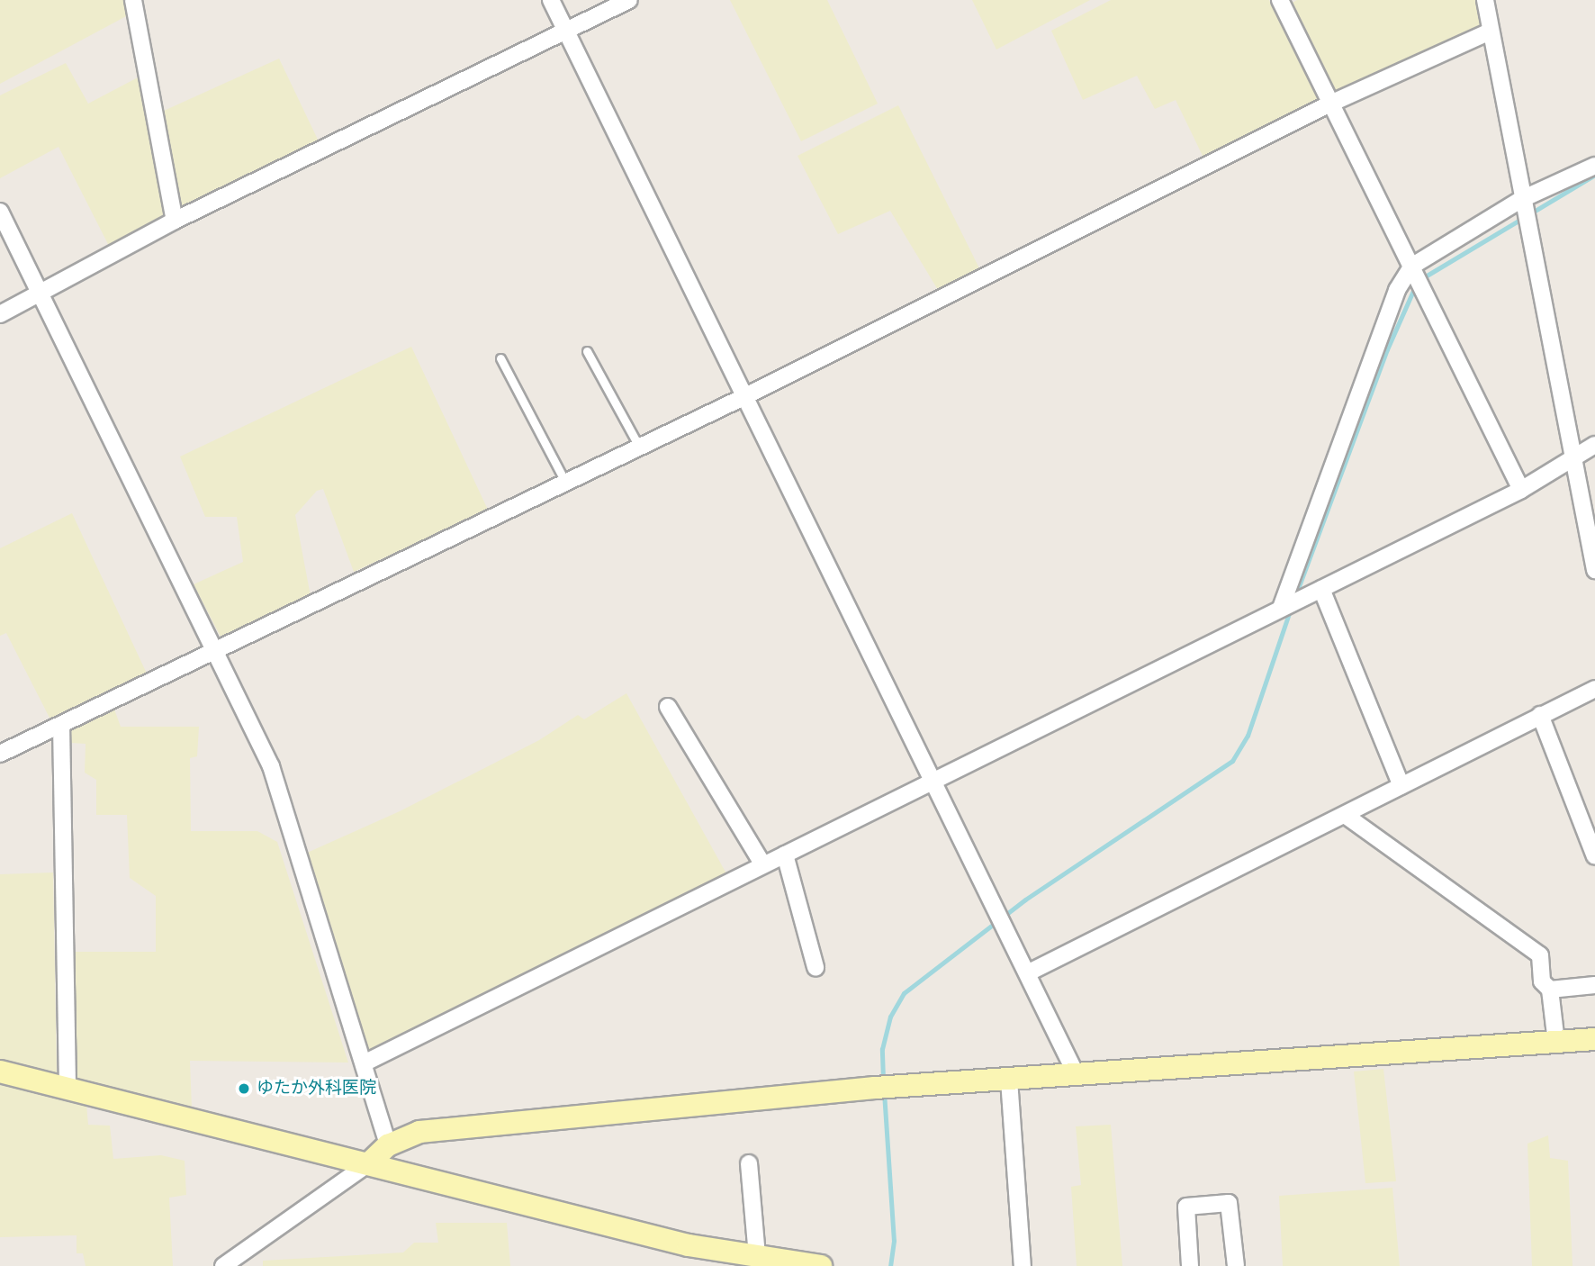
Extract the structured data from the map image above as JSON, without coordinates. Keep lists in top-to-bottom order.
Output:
{
  "places": ["ゆたか外科医院"]
}
